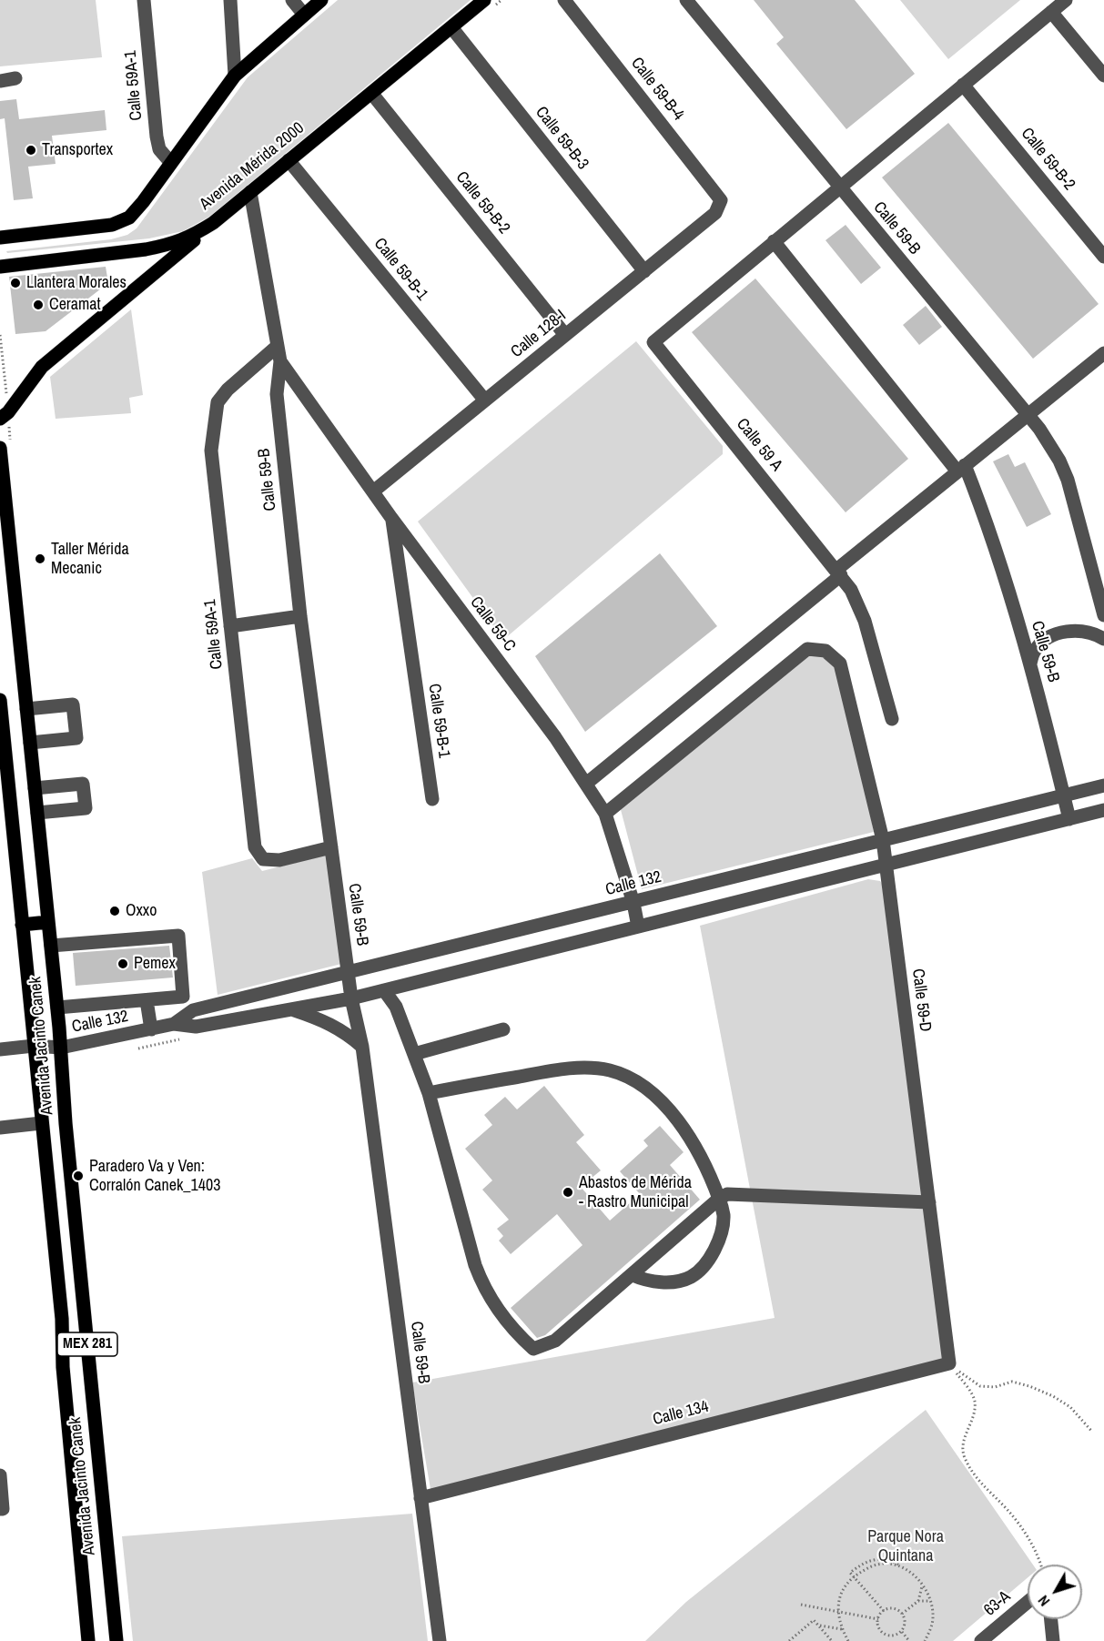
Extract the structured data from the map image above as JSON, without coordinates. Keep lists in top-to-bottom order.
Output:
{
  "streets": {
    "main road": ["Avenida Mérida 2000", "Avenida Jacinto Canek", "MEX 281"],
    "street": [
      "Calle 59A-1",
      "Calle 59-B-4",
      "Calle 59-B-3",
      "Calle 59-B-2",
      "Calle 59-B",
      "Calle 59-B-1",
      "Calle 128-I",
      "Calle 59 A",
      "Calle 59-C",
      "Calle 132",
      "Calle 59-D",
      "Calle 134",
      "63-A"
    ]
  },
  "crossings": [
    ["Calle 59A-1", "Calle 59-B"],
    ["Calle 59-B-4", "Calle 128-I"],
    ["Calle 59-B-3", "Avenida Mérida 2000"],
    ["Calle 59-B-3", "Calle 128-I"],
    ["Calle 59-B-2", "Avenida Mérida 2000"],
    ["Calle 59-B-2", "Calle 128-I"],
    ["Avenida Mérida 2000", "Calle 59-B"],
    ["Avenida Mérida 2000", "Calle 59-B-1"],
    ["Calle 59-B", "Calle 59 A"],
    ["Calle 59-B", "Calle 59-C"],
    ["Calle 59-B", "Calle 132"],
    ["Calle 59-B", "Calle 134"],
    ["Calle 59-B-1", "Calle 128-I"],
    ["Calle 59-B-1", "Calle 59-C"],
    ["Calle 128-I", "Calle 59-C"],
    ["Calle 59-C", "Calle 132"],
    ["Calle 59-C", "Calle 59-D"],
    ["Calle 132", "Calle 59-D"],
    ["Calle 132", "Avenida Jacinto Canek"],
    ["Calle 59-D", "Calle 134"]
  ],
  "parks": ["Parque Nora Quintana"],
  "places": [
    "Transportex",
    "Llantera Morales",
    "Ceramat",
    "Taller Mérida Mecanic",
    "Oxxo",
    "Pemex",
    "Paradero Va y Ven: Corralón Canek_1403",
    "Abastos de Mérida - Rastro Municipal"
  ],
  "north": "bottom left"
}
